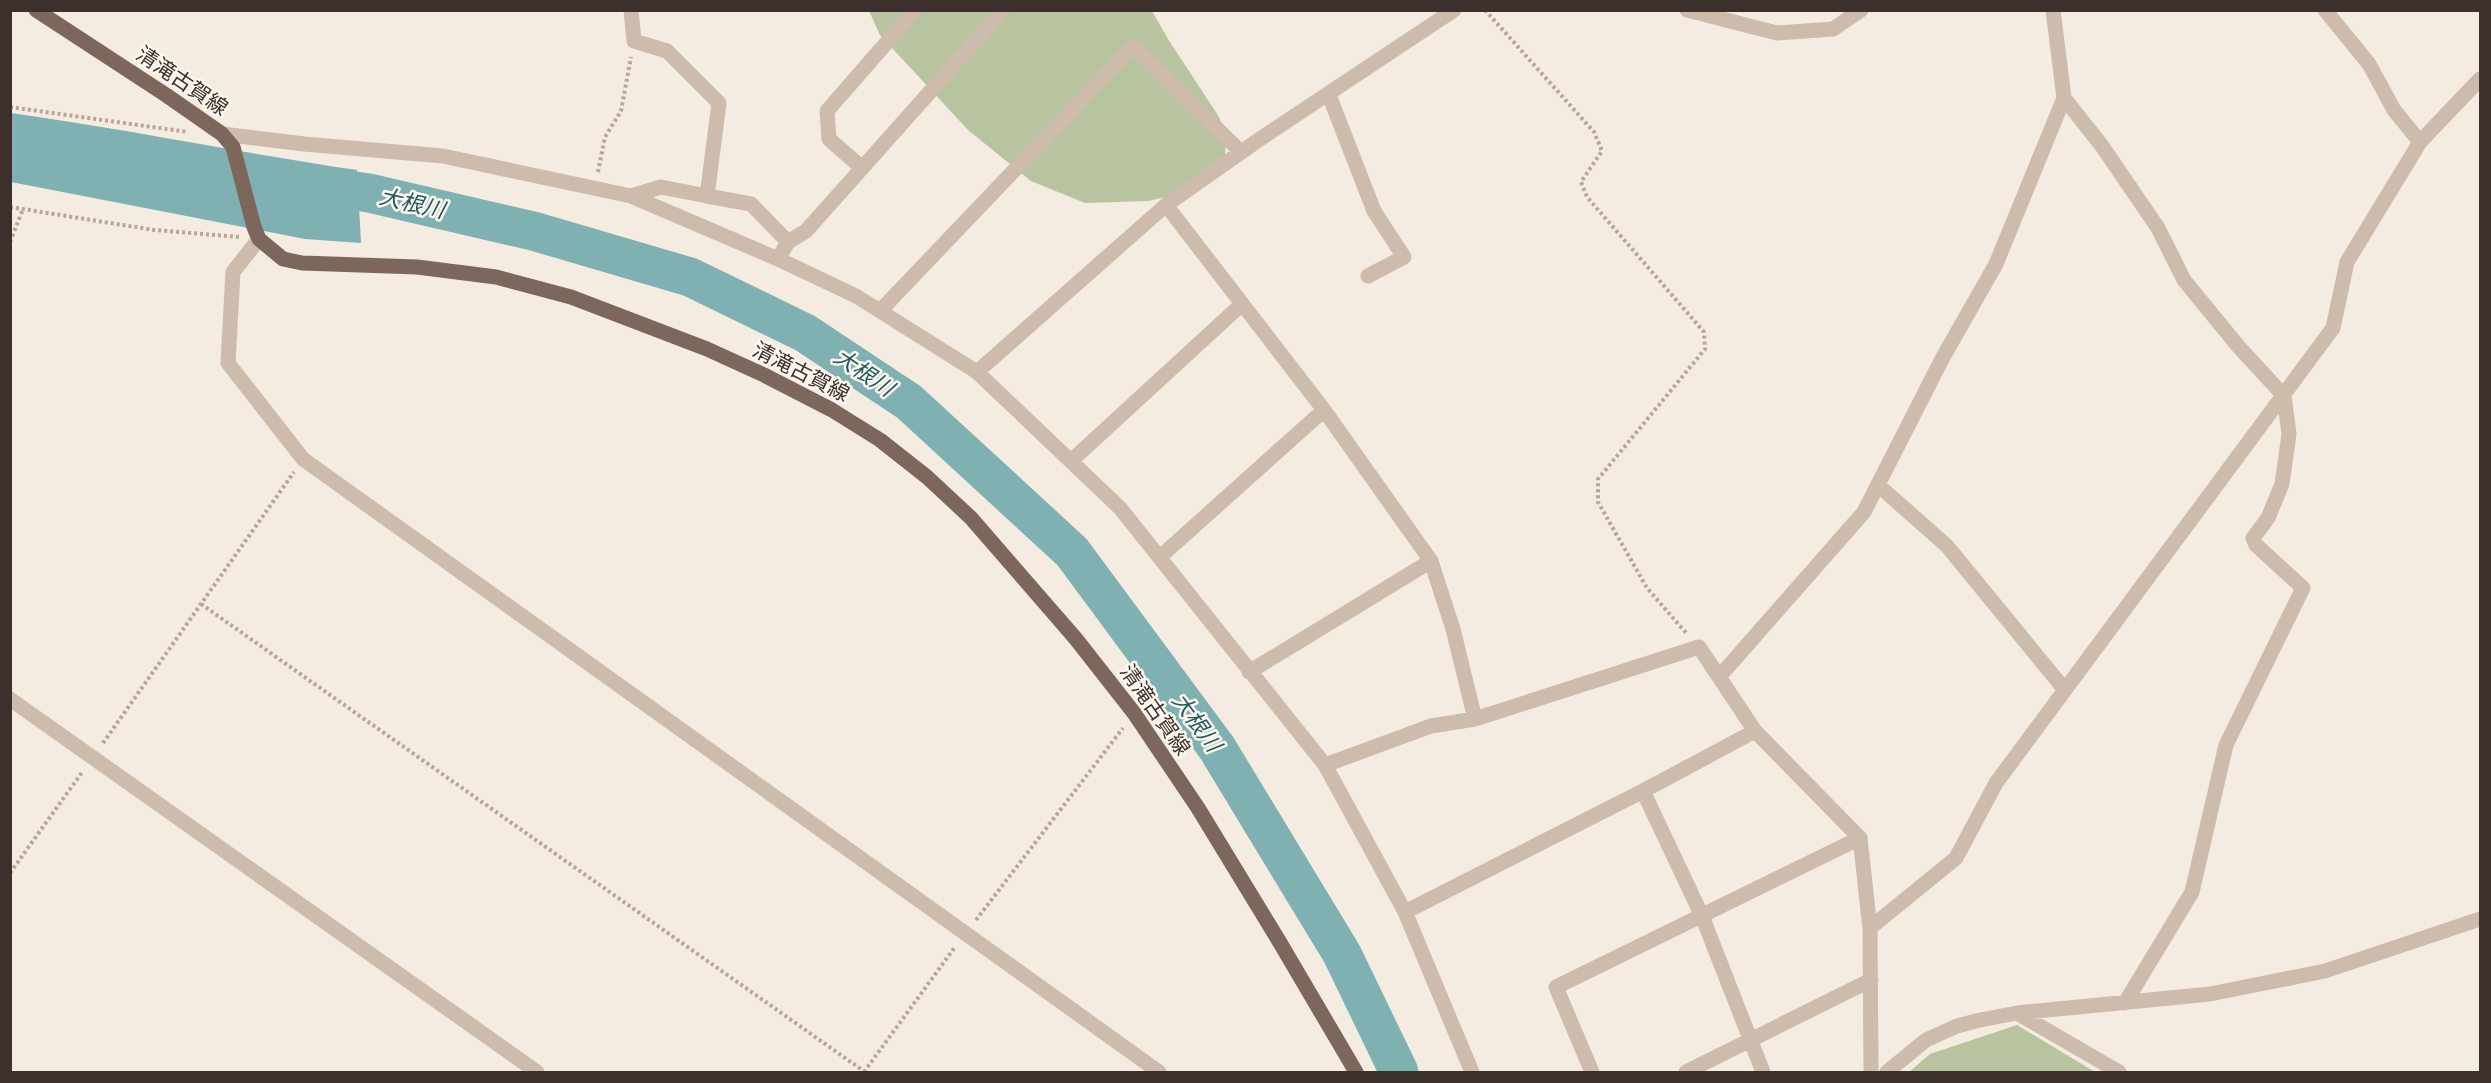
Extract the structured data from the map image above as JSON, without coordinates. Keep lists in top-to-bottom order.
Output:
{
  "streets": {
    "main road": ["清滝古賀線"]
  },
  "water": ["大根川"]
}
